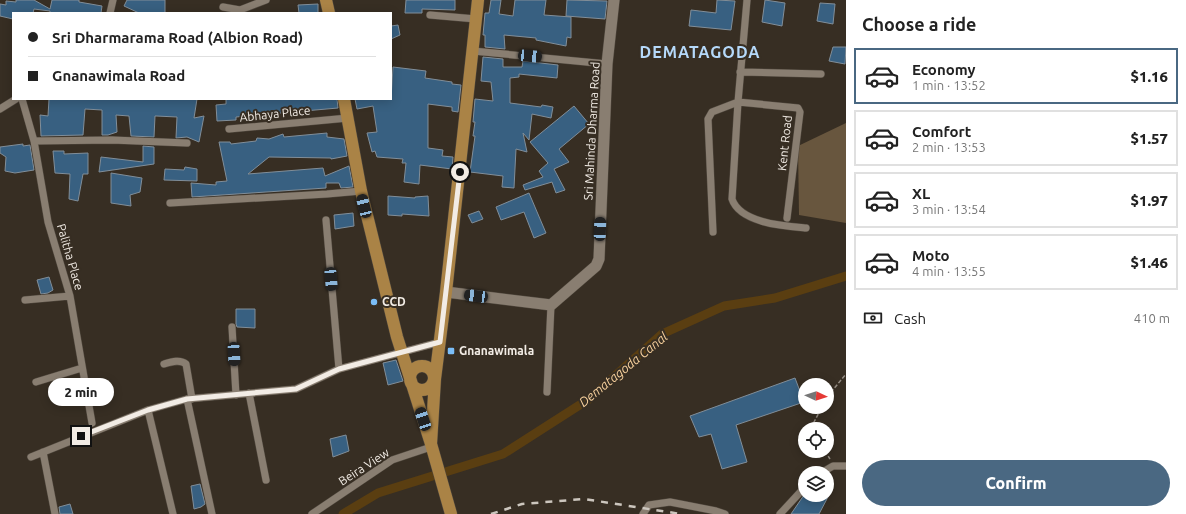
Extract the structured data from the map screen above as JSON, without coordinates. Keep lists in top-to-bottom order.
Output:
{
  "streets": {
    "street": [
      "Abhaya Place",
      "Sri Mahinda Dharma Road",
      "Kent Road",
      "Palitha Place",
      "Beira View"
    ]
  },
  "districts": ["DEMATAGODA"],
  "water": ["Dematagoda Canal"],
  "places": {
    "other": ["CCD"],
    "transit": ["Gnanawimala"]
  },
  "north": "right",
  "page": {
    "heading": "Choose a ride",
    "banner": ["Sri Dharmarama Road (Albion Road)", "Gnanawimala Road"],
    "list": [
      {
        "name": "Economy",
        "note": "1 min · 13:52",
        "value": "$1.16"
      },
      {
        "name": "Comfort",
        "note": "2 min · 13:53",
        "value": "$1.57"
      },
      {
        "name": "XL",
        "note": "3 min · 13:54",
        "value": "$1.97"
      },
      {
        "name": "Moto",
        "note": "4 min · 13:55",
        "value": "$1.46"
      }
    ],
    "pay": ["Cash", "410 m"],
    "bubble": "2 min",
    "buttons": "Confirm"
  }
}
